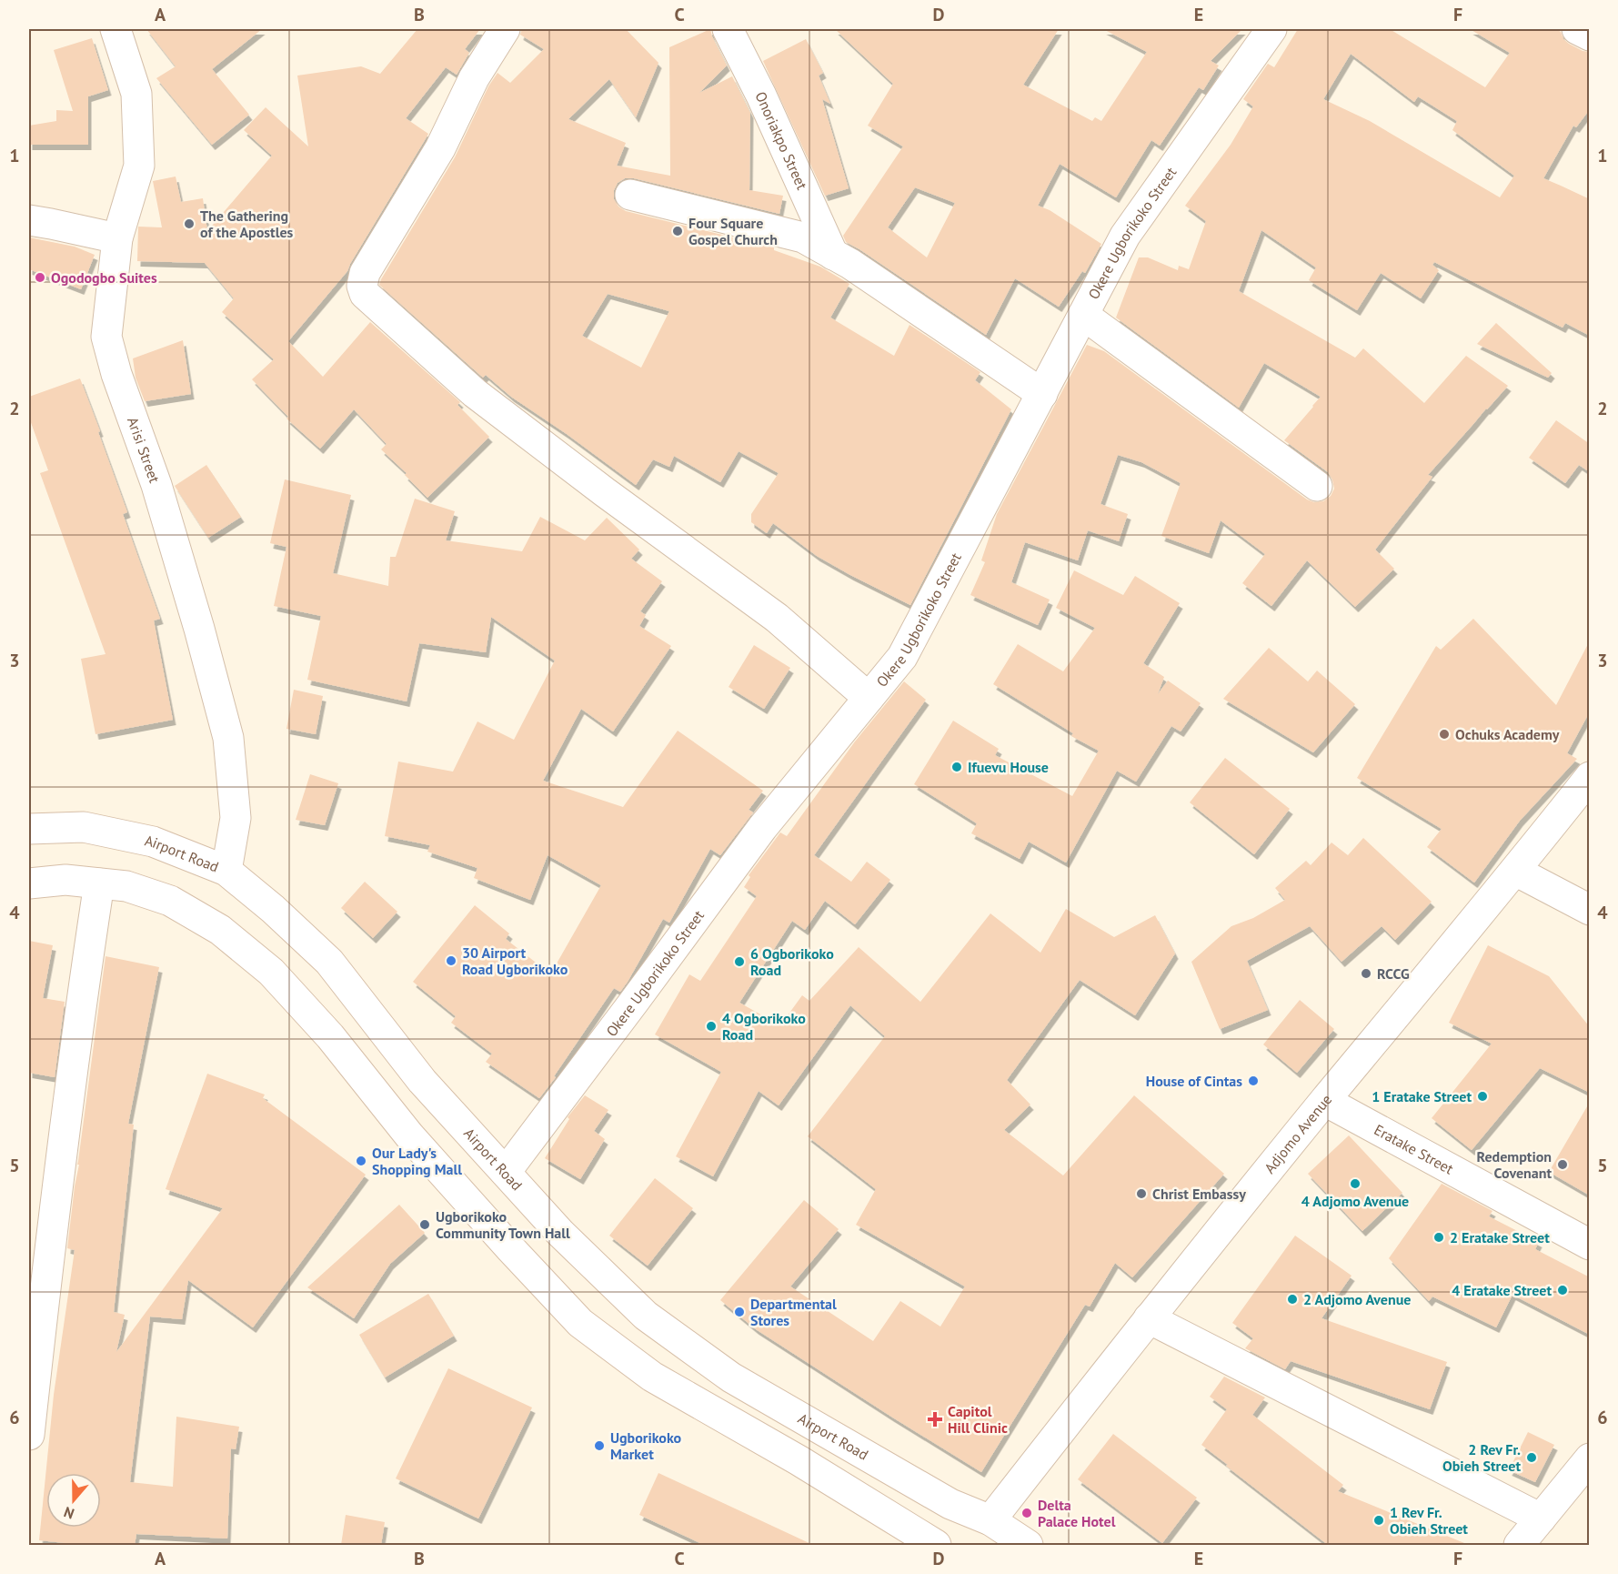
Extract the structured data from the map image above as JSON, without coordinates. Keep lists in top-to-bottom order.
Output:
{
  "streets": {
    "street": [
      "Onoriakpo Street",
      "Okere Ugborikoko Street",
      "Arisi Street",
      "Airport Road",
      "Adjomo Avenue",
      "Eratake Street"
    ]
  },
  "crossings": [
    ["Okere Ugborikoko Street", "Airport Road"],
    ["Arisi Street", "Airport Road"],
    ["Airport Road", "Adjomo Avenue"],
    ["Adjomo Avenue", "Eratake Street"]
  ],
  "places": {
    "other": [
      "The Gathering of the Apostles",
      "Four Square Gospel Church",
      "Ogodogbo Suites",
      "Ochuks Academy",
      "Ifuevu House",
      "30 Airport Road Ugborikoko",
      "6 Ogborikoko Road",
      "RCCG",
      "4 Ogborikoko Road",
      "House of Cintas",
      "1 Eratake Street",
      "Our Lady's Shopping Mall",
      "Redemption Covenant",
      "4 Adjomo Avenue",
      "Christ Embassy",
      "Ugborikoko Community Town Hall",
      "2 Eratake Street",
      "4 Eratake Street",
      "2 Adjomo Avenue",
      "Departmental Stores",
      "Ugborikoko Market",
      "2 Rev Fr. Obieh Street",
      "Delta Palace Hotel",
      "1 Rev Fr. Obieh Street"
    ],
    "health": ["Capitol Hill Clinic"]
  },
  "north": "bottom",
  "grid": {
    "columns": [
      "A",
      "B",
      "C",
      "D",
      "E",
      "F"
    ],
    "rows": [
      "1",
      "2",
      "3",
      "4",
      "5",
      "6"
    ]
  }
}
